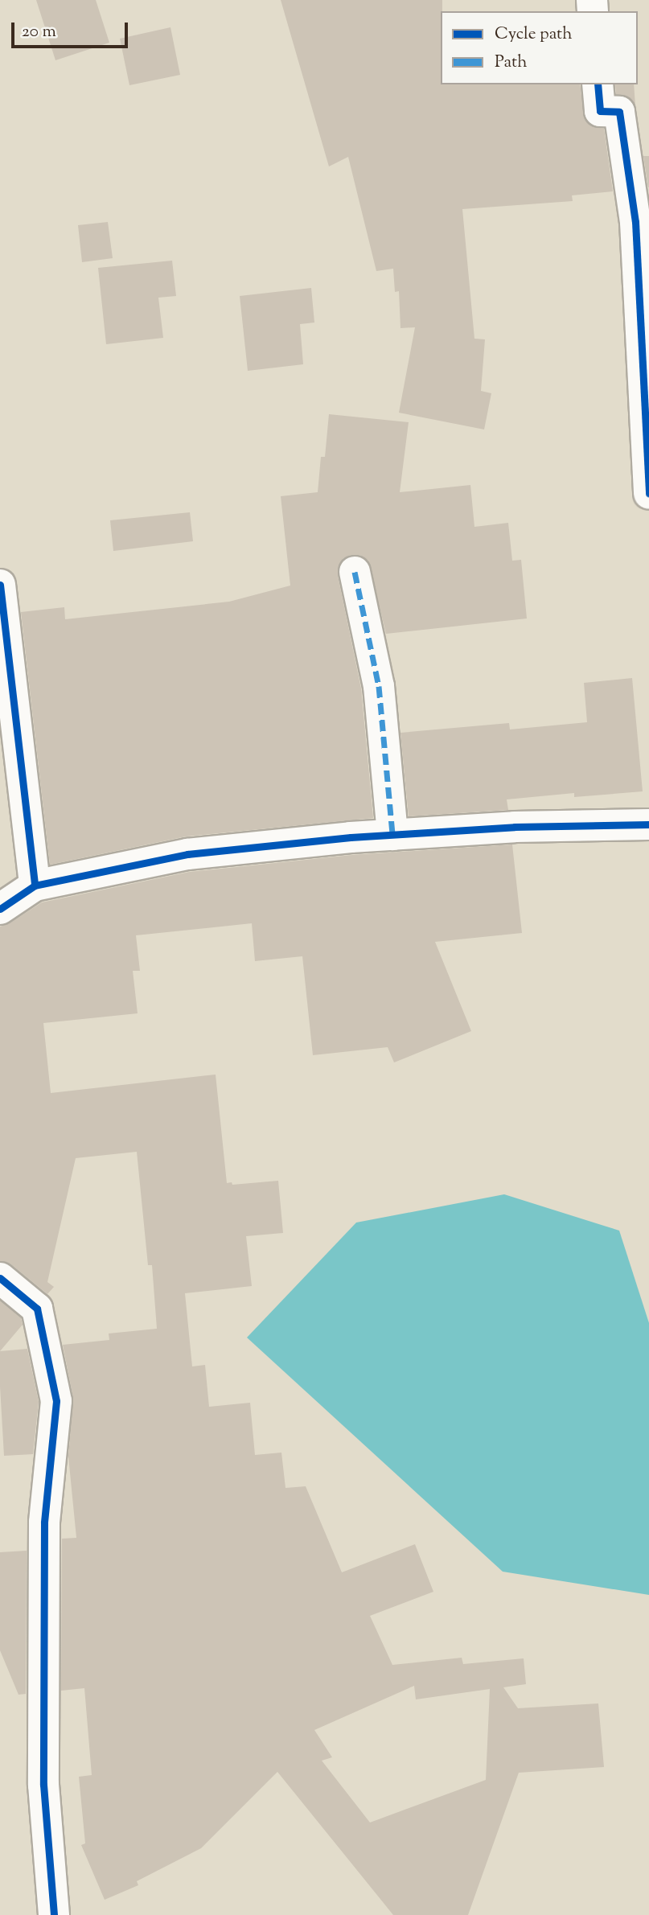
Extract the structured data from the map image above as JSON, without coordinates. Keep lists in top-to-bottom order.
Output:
{
  "legend": ["Cycle path", "Path"],
  "scale_bar": "20 m"
}
